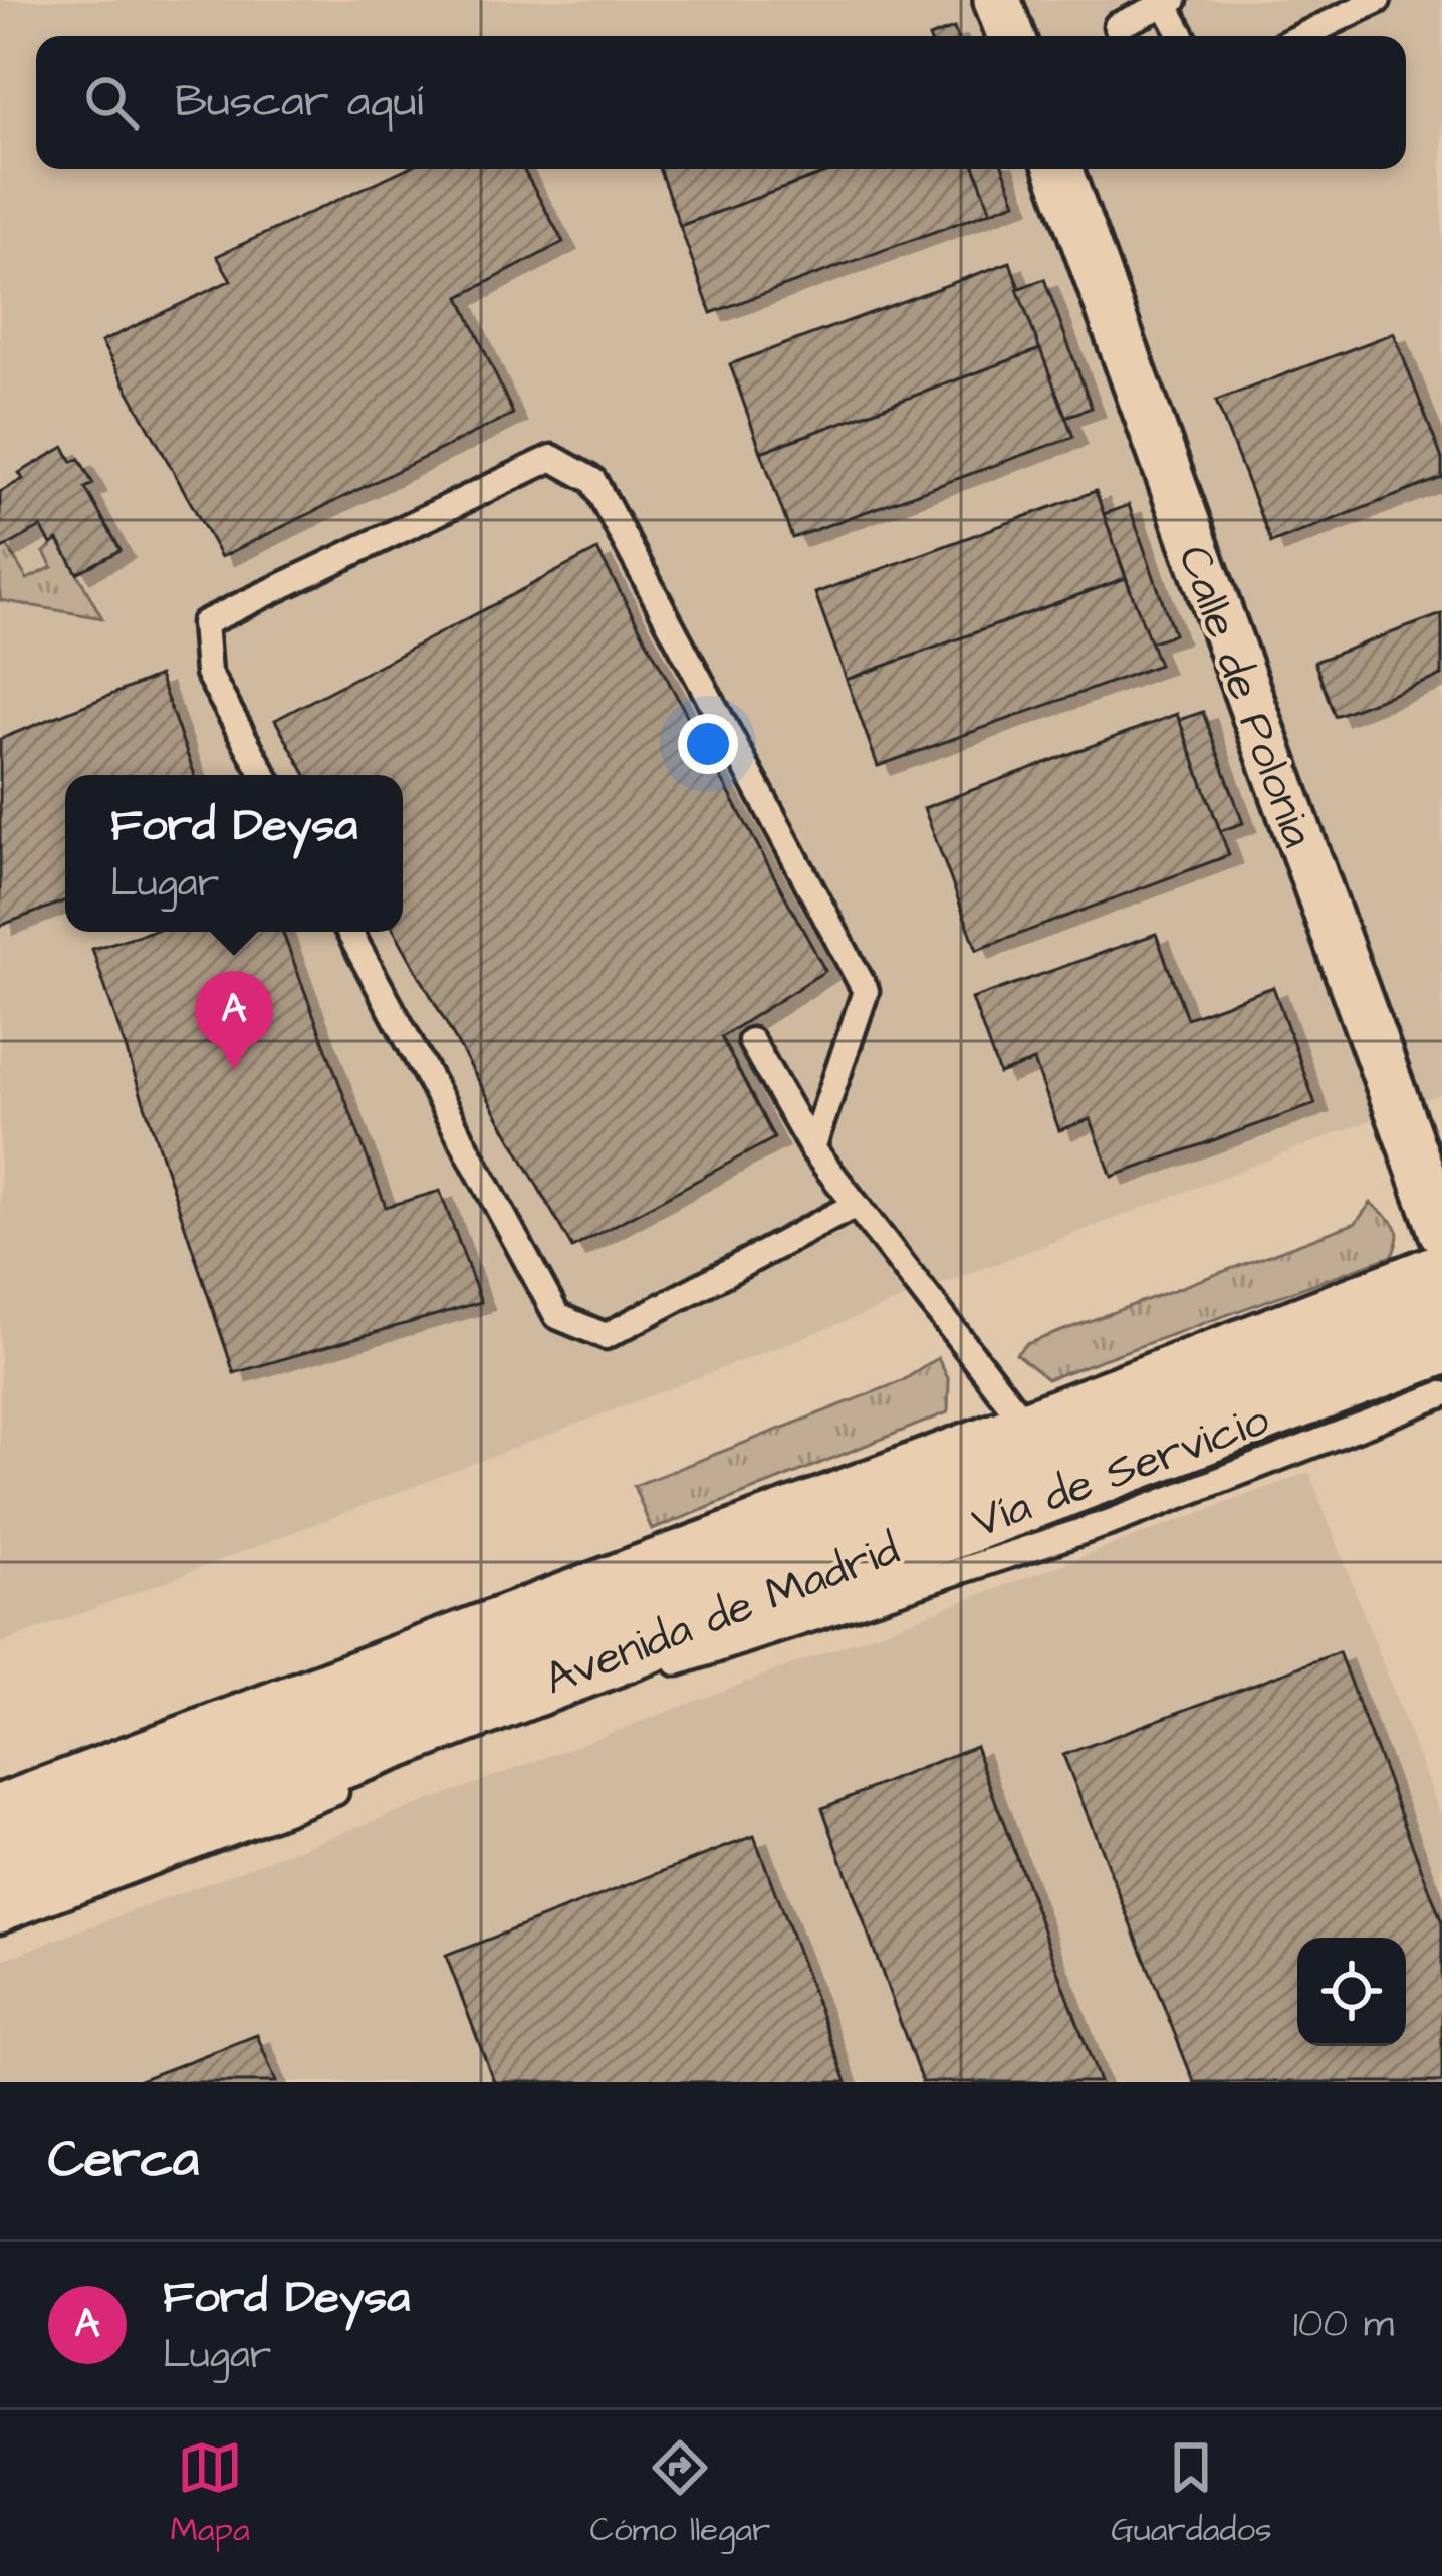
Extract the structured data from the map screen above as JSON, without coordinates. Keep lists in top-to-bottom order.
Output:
{
  "streets": {
    "main road": ["Avenida de Madrid"],
    "street": ["Calle de Polonia"],
    "lane": ["Vía de Servicio"]
  },
  "page": {
    "search": "Buscar aquí",
    "popup": ["Ford Deysa", "Lugar"],
    "pins": "A",
    "heading": "Cerca",
    "list": [
      {
        "mark": "A",
        "name": "Ford Deysa",
        "note": "Lugar",
        "value": "100 m"
      }
    ],
    "nav": ["Mapa", "Cómo llegar", "Guardados"]
  }
}
